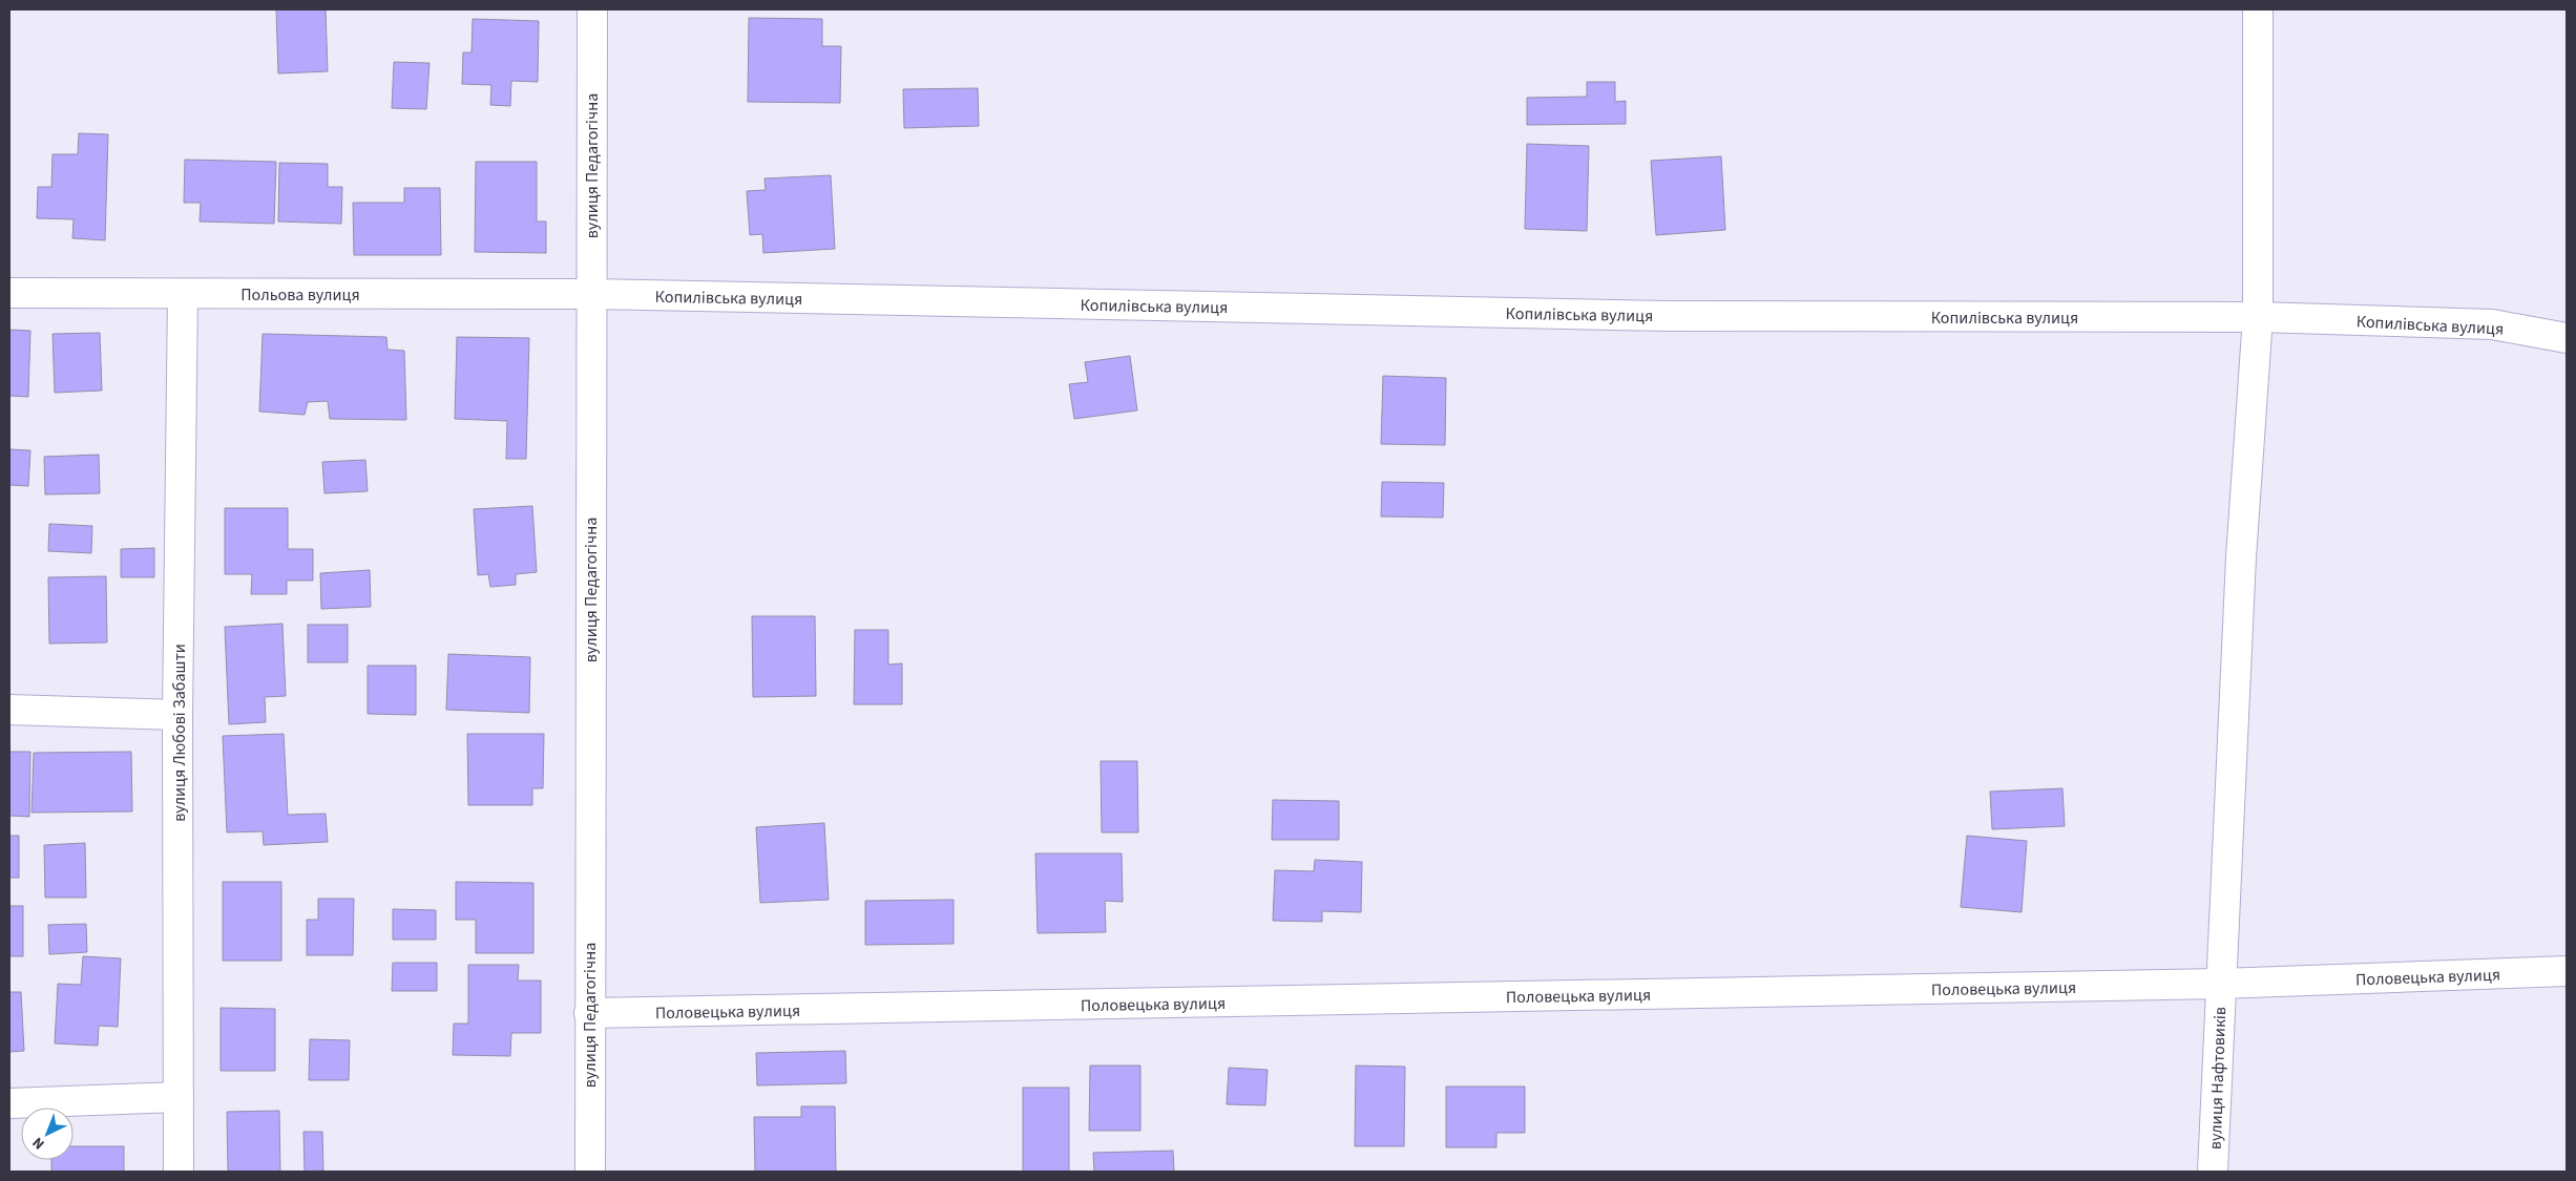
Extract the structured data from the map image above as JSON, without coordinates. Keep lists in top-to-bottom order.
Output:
{
  "streets": {
    "street": [
      "вулиця Педагогічна",
      "Польова вулиця",
      "Копилівська вулиця",
      "вулиця Любові Забашти",
      "Половецька вулиця",
      "вулиця Нафтовиків"
    ]
  },
  "crossings": [
    ["вулиця Педагогічна", "Польова вулиця"],
    ["вулиця Педагогічна", "Копилівська вулиця"],
    ["вулиця Педагогічна", "Половецька вулиця"],
    ["Польова вулиця", "Копилівська вулиця"],
    ["Польова вулиця", "вулиця Любові Забашти"],
    ["Копилівська вулиця", "вулиця Нафтовиків"],
    ["Половецька вулиця", "вулиця Нафтовиків"]
  ],
  "north": "bottom left"
}
